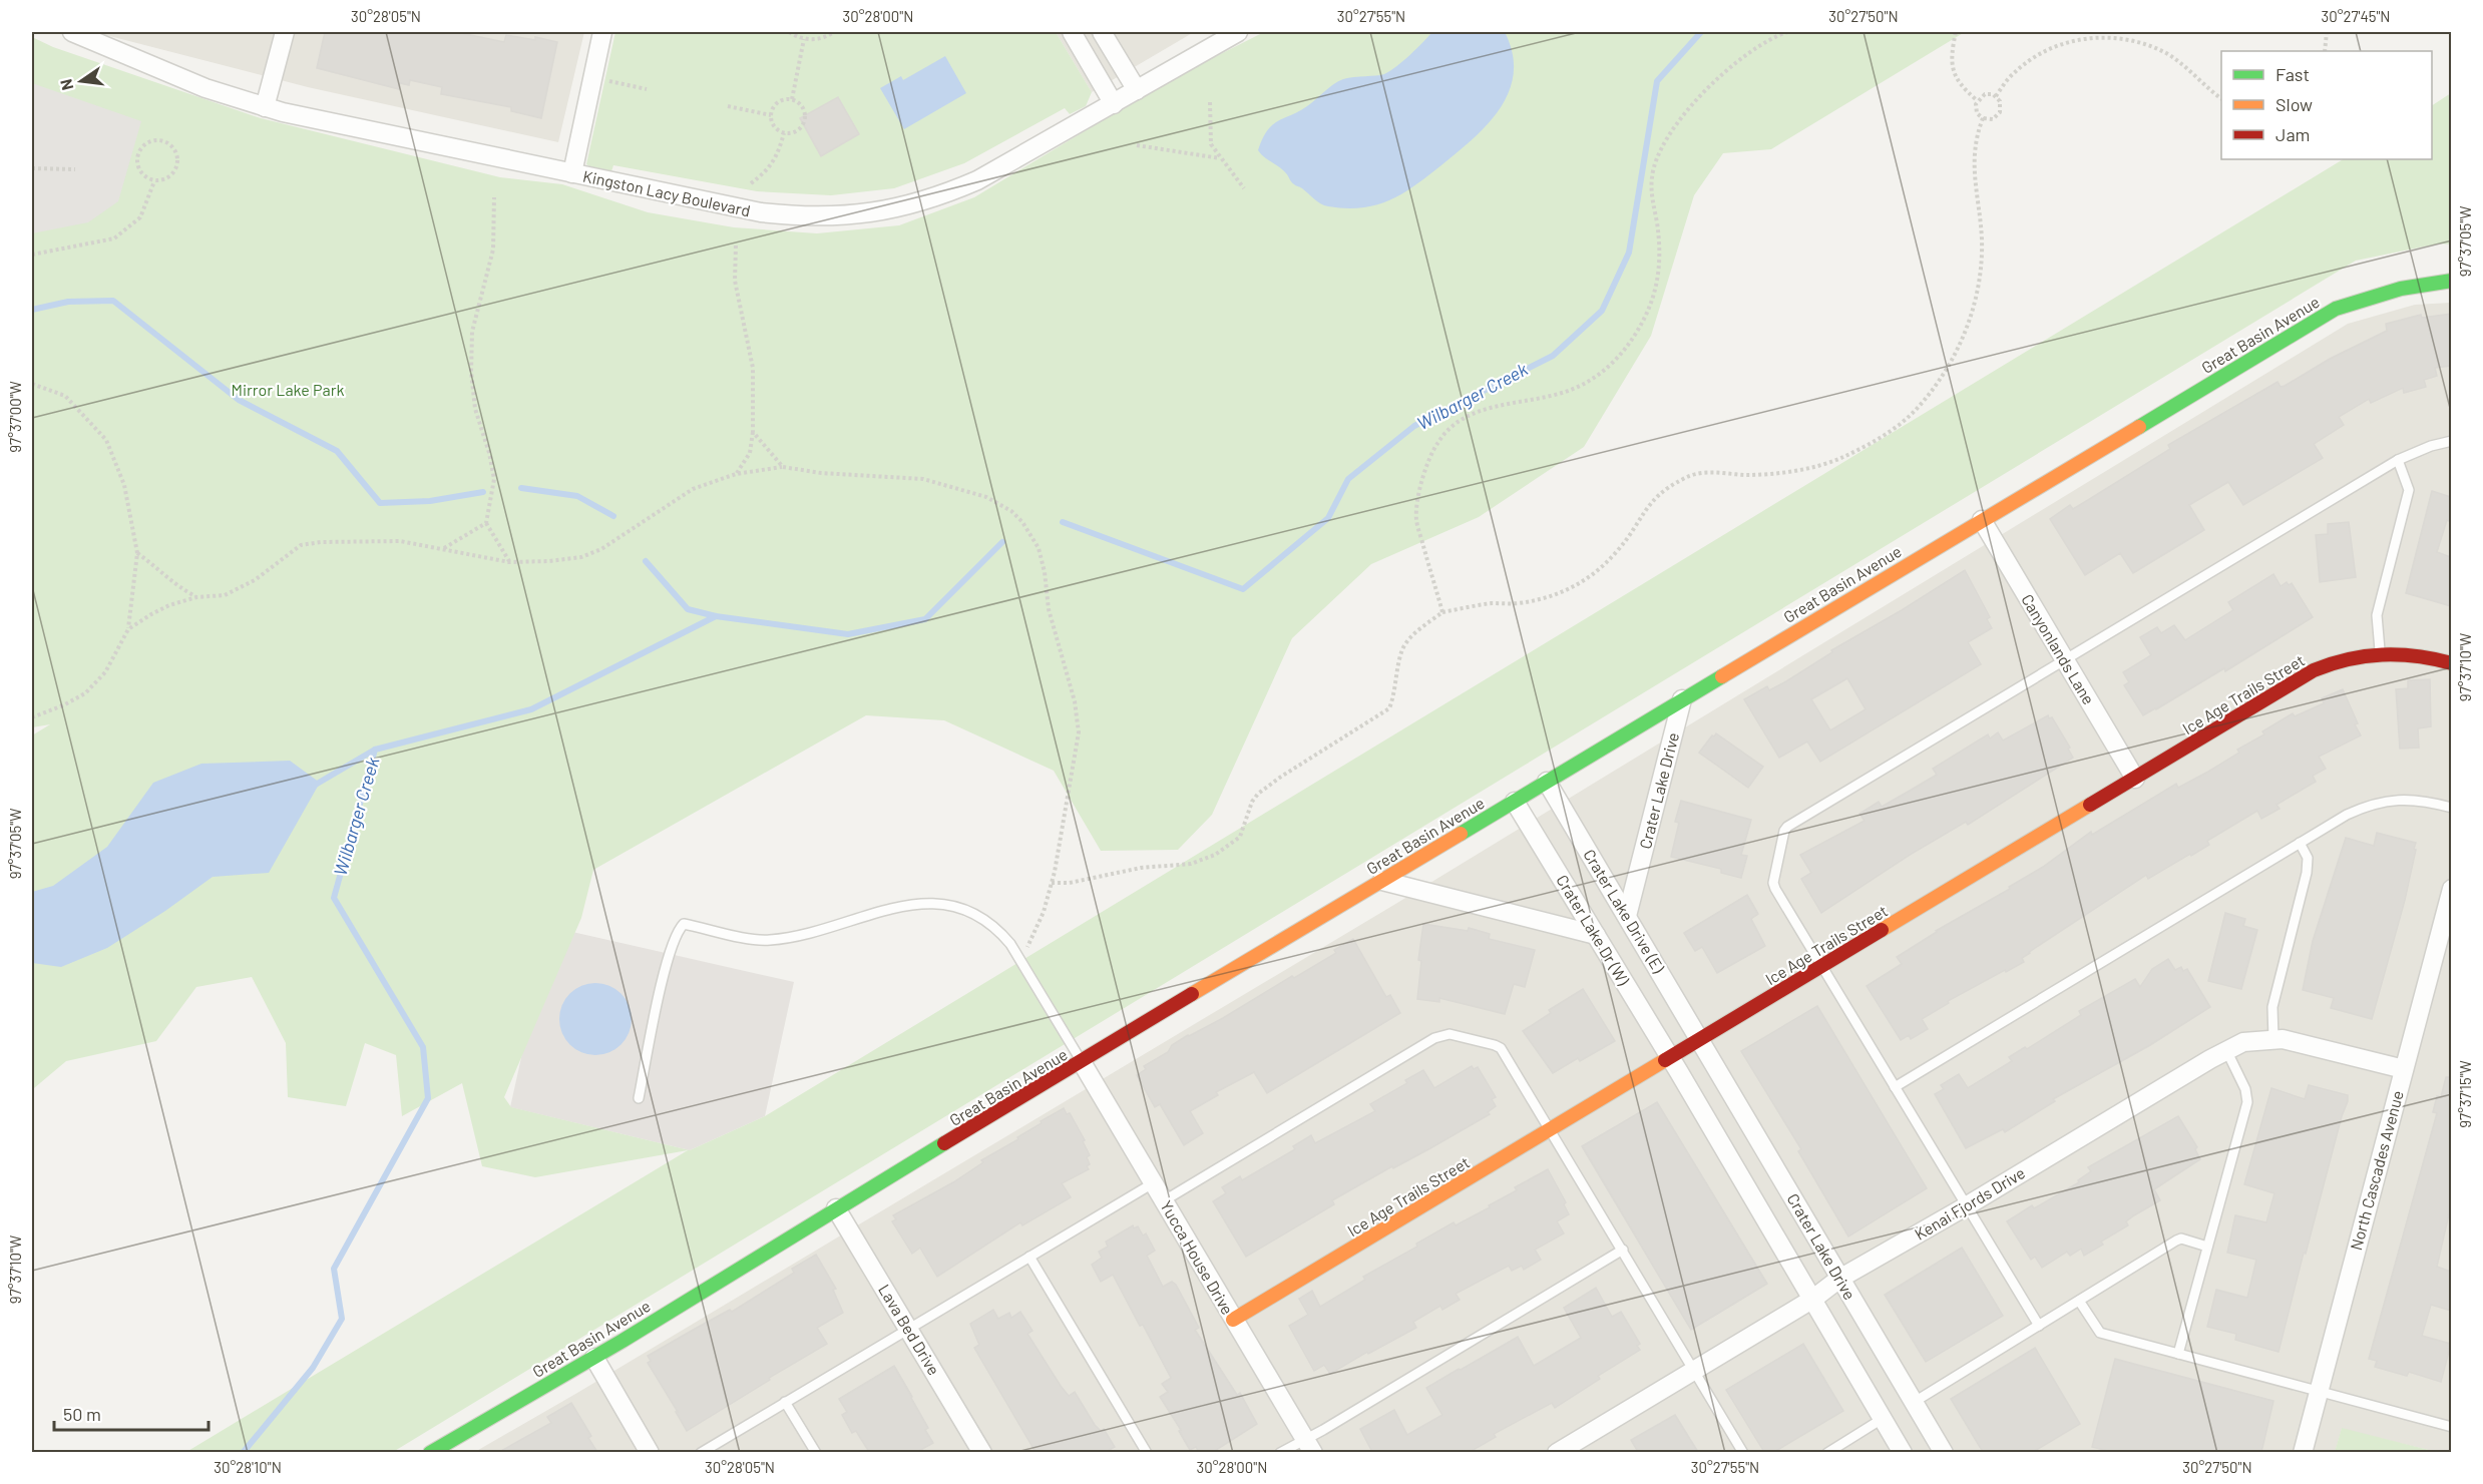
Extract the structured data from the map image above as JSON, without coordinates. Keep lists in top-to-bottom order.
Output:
{
  "streets": {
    "street": [
      "Kingston Lacy Boulevard",
      "Great Basin Avenue",
      "Canyonlands Lane",
      "Ice Age Trails Street",
      "Crater Lake Drive",
      "Crater Lake Drive (E)",
      "Crater Lake Dr (W)",
      "North Cascades Avenue",
      "Kenai Fjords Drive",
      "Yucca House Drive",
      "Lava Bed Drive"
    ]
  },
  "crossings": [
    ["Great Basin Avenue", "Canyonlands Lane"],
    ["Great Basin Avenue", "Crater Lake Drive"],
    ["Great Basin Avenue", "Crater Lake Drive (E)"],
    ["Great Basin Avenue", "Crater Lake Dr (W)"],
    ["Great Basin Avenue", "Yucca House Drive"],
    ["Great Basin Avenue", "Lava Bed Drive"],
    ["Canyonlands Lane", "Ice Age Trails Street"],
    ["Ice Age Trails Street", "Crater Lake Drive"],
    ["Ice Age Trails Street", "Crater Lake Drive (E)"],
    ["Ice Age Trails Street", "Crater Lake Dr (W)"],
    ["Ice Age Trails Street", "Yucca House Drive"],
    ["Crater Lake Drive", "Crater Lake Drive (E)"],
    ["Crater Lake Drive", "Crater Lake Dr (W)"],
    ["Crater Lake Drive", "Kenai Fjords Drive"],
    ["North Cascades Avenue", "Kenai Fjords Drive"]
  ],
  "water": ["Wilbarger Creek"],
  "parks": ["Mirror Lake Park"],
  "legend": ["Fast", "Slow", "Jam"],
  "scale_bar": "50 m",
  "north": "left",
  "coordinates": [
    "30°28'05\"N",
    "30°28'00\"N",
    "30°27'55\"N",
    "30°27'50\"N",
    "30°27'45\"N",
    "97°37'05\"W",
    "97°37'00\"W",
    "97°37'10\"W",
    "97°37'15\"W",
    "30°28'10\"N"
  ]
}
